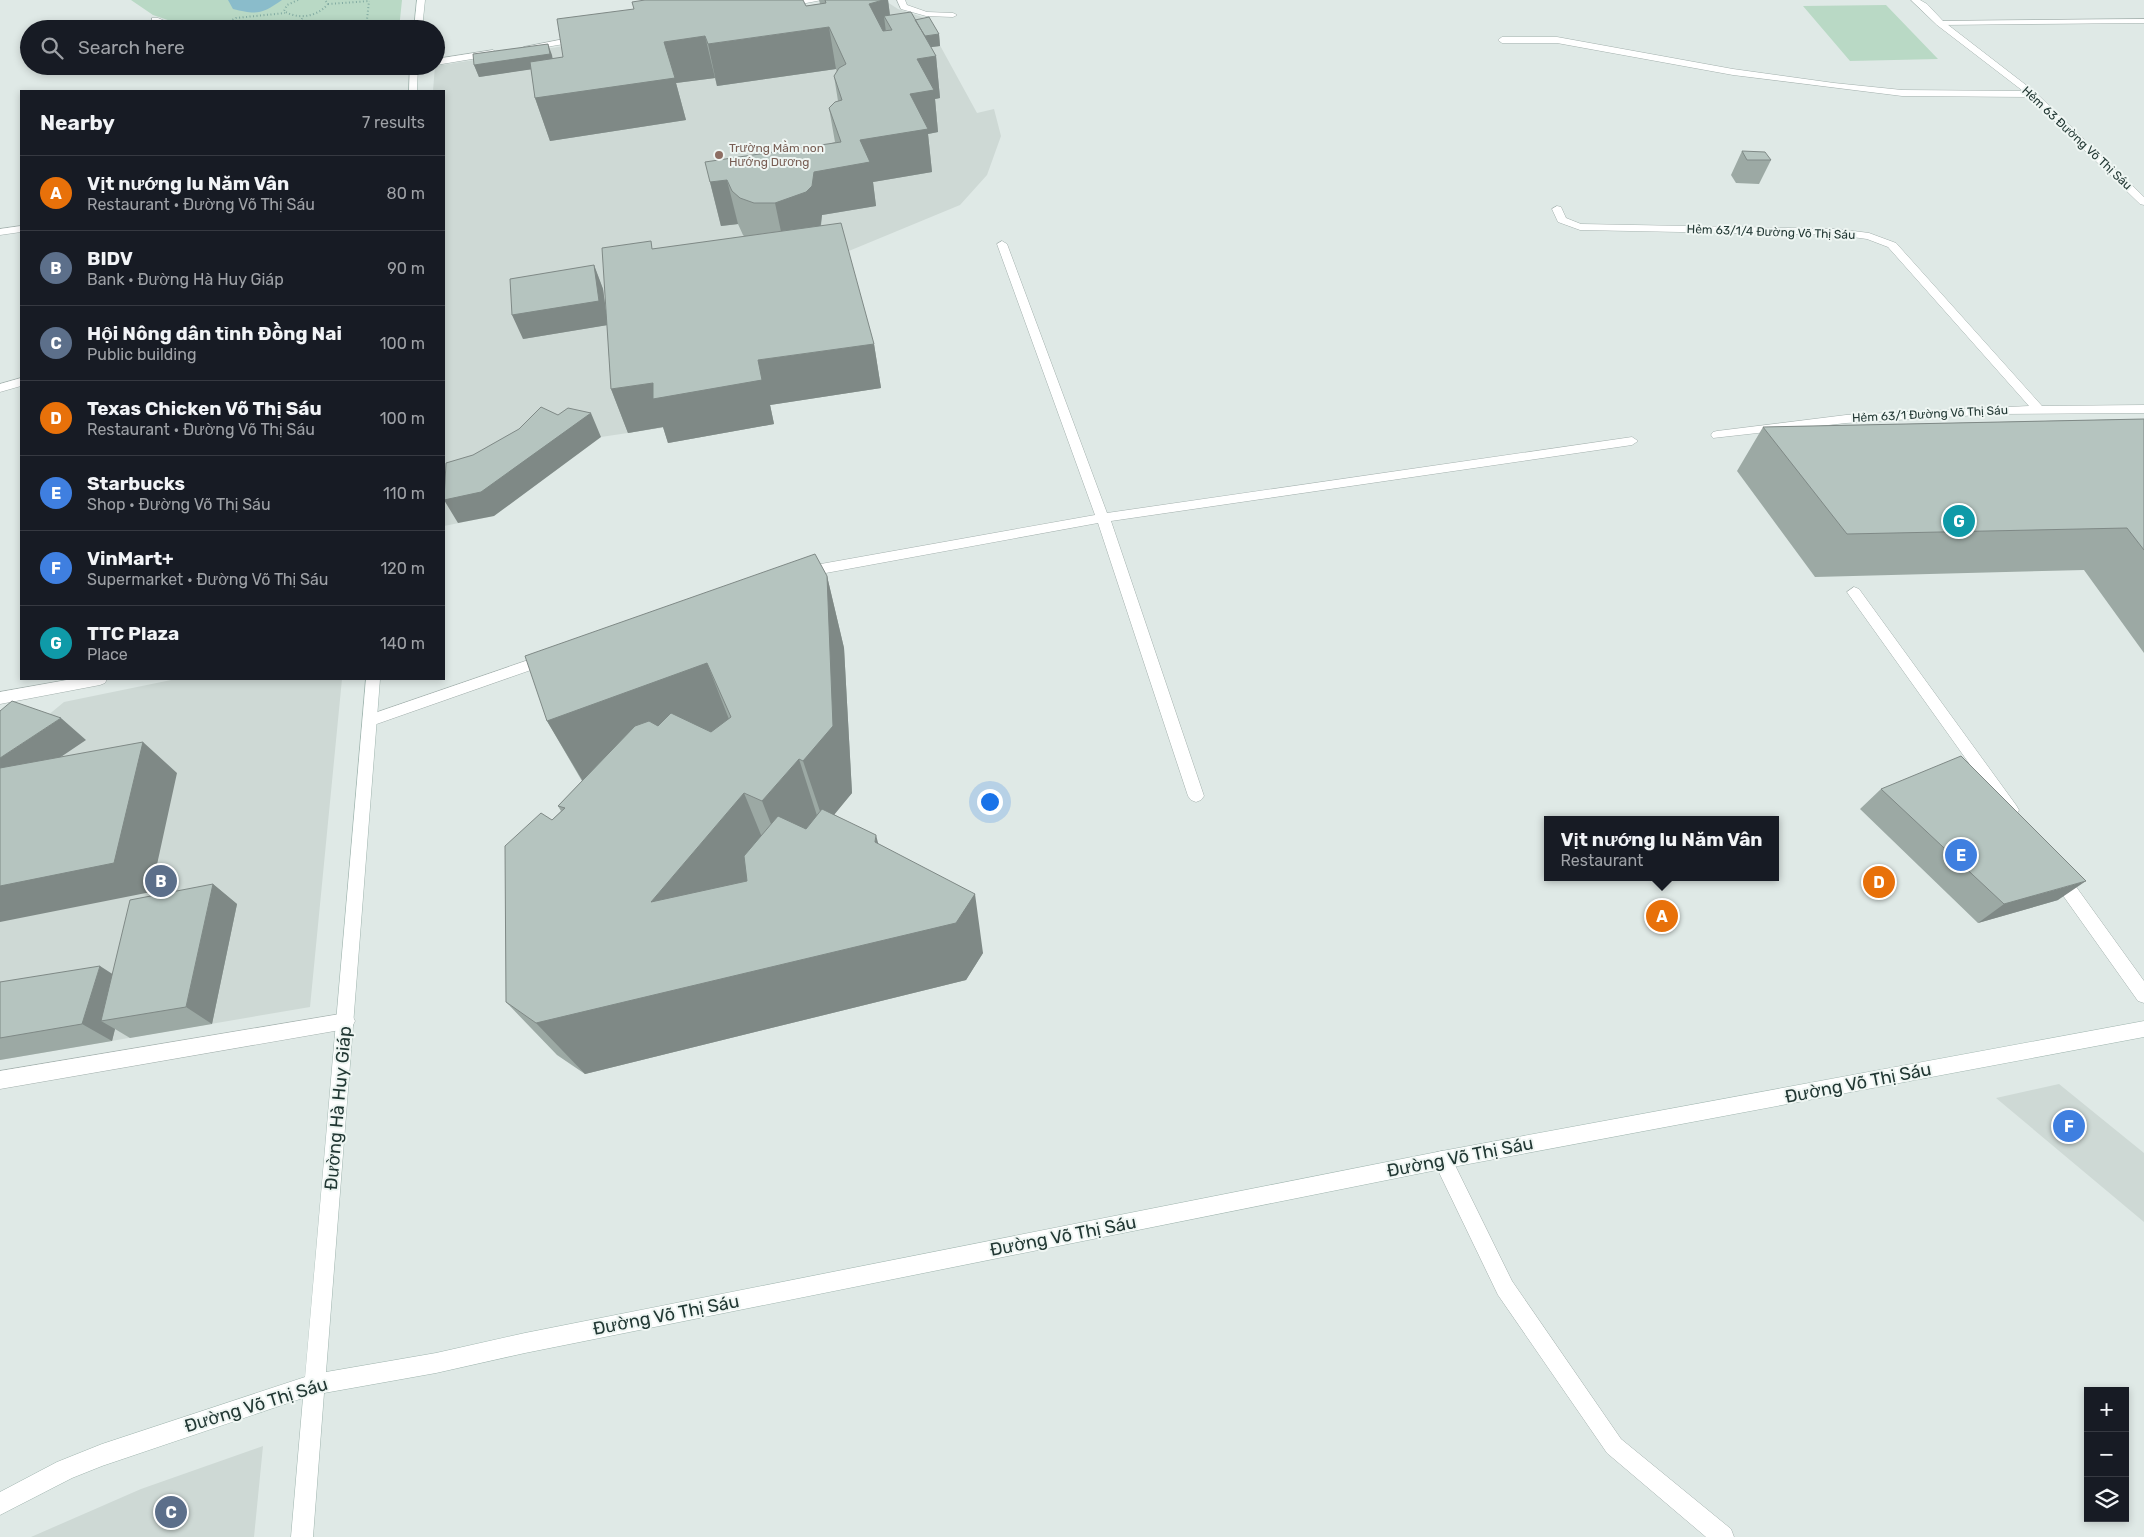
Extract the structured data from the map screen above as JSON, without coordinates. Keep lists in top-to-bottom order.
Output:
{
  "streets": {
    "street": [
      "Hẻm 63 Đường Võ Thị Sáu",
      "Hẻm 63/1/4 Đường Võ Thị Sáu",
      "Hẻm 63/1 Đường Võ Thị Sáu",
      "Đường Võ Thị Sáu",
      "Đường Hà Huy Giáp"
    ]
  },
  "crossings": [
    ["Hẻm 63/1/4 Đường Võ Thị Sáu", "Hẻm 63/1 Đường Võ Thị Sáu"],
    ["Đường Võ Thị Sáu", "Đường Hà Huy Giáp"]
  ],
  "places": ["Trường Mầm non Hướng Dương"],
  "page": {
    "search": "Search here",
    "heading": ["Nearby", "7 results"],
    "list": [
      {
        "mark": "A",
        "name": "Vịt nướng lu Năm Vân",
        "note": "Restaurant · Đường Võ Thị Sáu",
        "value": "80 m"
      },
      {
        "mark": "B",
        "name": "BIDV",
        "note": "Bank · Đường Hà Huy Giáp",
        "value": "90 m"
      },
      {
        "mark": "C",
        "name": "Hội Nông dân tỉnh Đồng Nai",
        "note": "Public building",
        "value": "100 m"
      },
      {
        "mark": "D",
        "name": "Texas Chicken Võ Thị Sáu",
        "note": "Restaurant · Đường Võ Thị Sáu",
        "value": "100 m"
      },
      {
        "mark": "E",
        "name": "Starbucks",
        "note": "Shop · Đường Võ Thị Sáu",
        "value": "110 m"
      },
      {
        "mark": "F",
        "name": "VinMart+",
        "note": "Supermarket · Đường Võ Thị Sáu",
        "value": "120 m"
      },
      {
        "mark": "G",
        "name": "TTC Plaza",
        "note": "Place",
        "value": "140 m"
      }
    ],
    "pins": [
      "G",
      "E",
      "B",
      "D",
      "A",
      "F",
      "C"
    ],
    "popup": ["Vịt nướng lu Năm Vân", "Restaurant"],
    "map_buttons": ["+", "−"]
  }
}
